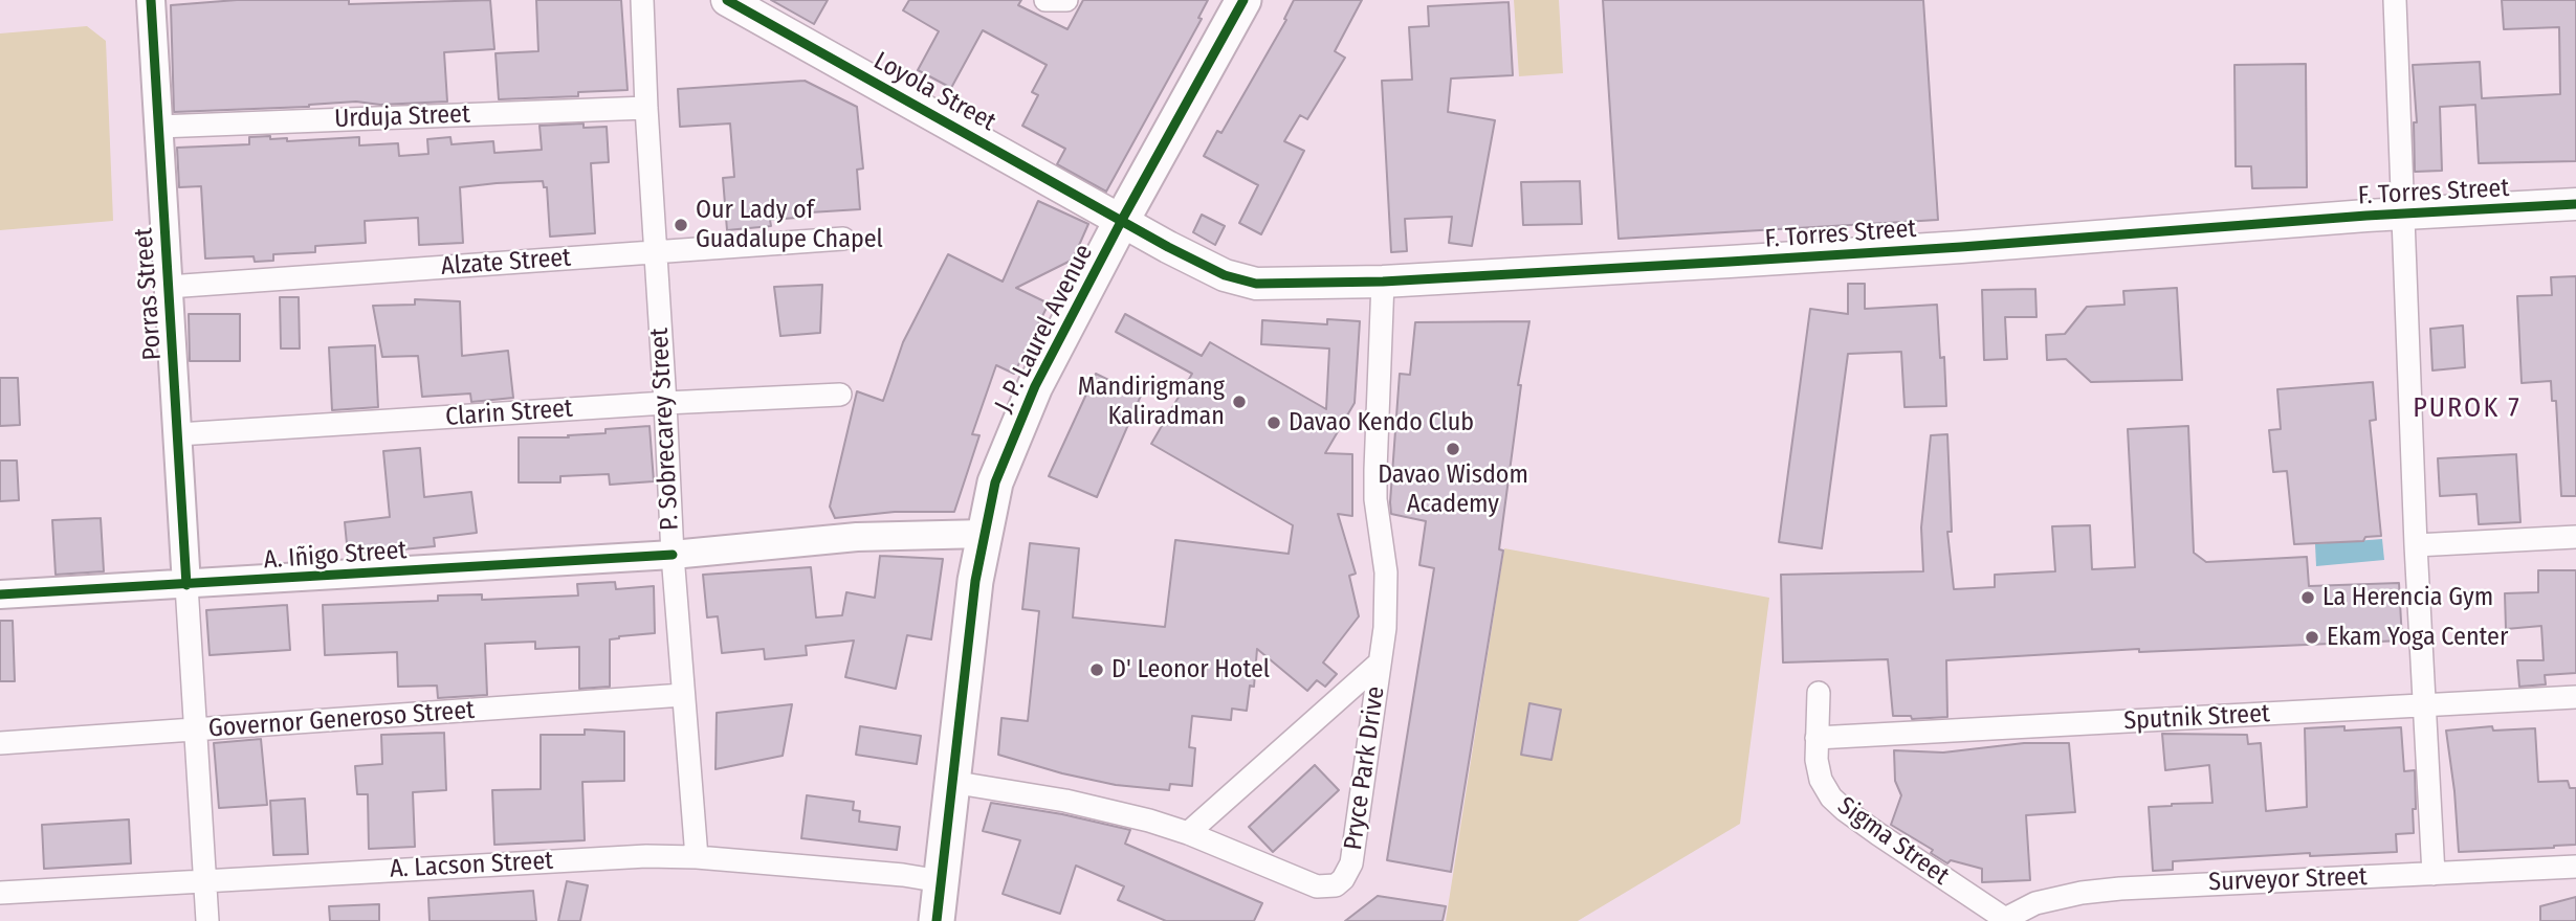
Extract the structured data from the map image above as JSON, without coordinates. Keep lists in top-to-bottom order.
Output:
{
  "streets": {
    "main road": ["Loyola Street", "F. Torres Street", "J. P. Laurel Avenue"],
    "street": [
      "Urduja Street",
      "Alzate Street",
      "Porras Street",
      "Clarin Street",
      "P. Sobrecarey Street",
      "A. Iñigo Street",
      "Sputnik Street",
      "Governor Generoso Street",
      "Pryce Park Drive",
      "Sigma Street",
      "A. Lacson Street",
      "Surveyor Street"
    ]
  },
  "crossings": [
    ["Loyola Street", "F. Torres Street"],
    ["Loyola Street", "J. P. Laurel Avenue"],
    ["Urduja Street", "Porras Street"],
    ["Urduja Street", "P. Sobrecarey Street"],
    ["F. Torres Street", "J. P. Laurel Avenue"],
    ["F. Torres Street", "Pryce Park Drive"],
    ["Alzate Street", "Porras Street"],
    ["Alzate Street", "P. Sobrecarey Street"],
    ["Porras Street", "Clarin Street"],
    ["Porras Street", "A. Iñigo Street"],
    ["Porras Street", "Governor Generoso Street"],
    ["Porras Street", "A. Lacson Street"],
    ["J. P. Laurel Avenue", "A. Iñigo Street"],
    ["J. P. Laurel Avenue", "Pryce Park Drive"],
    ["J. P. Laurel Avenue", "A. Lacson Street"],
    ["Clarin Street", "P. Sobrecarey Street"],
    ["P. Sobrecarey Street", "A. Iñigo Street"],
    ["P. Sobrecarey Street", "Governor Generoso Street"],
    ["P. Sobrecarey Street", "A. Lacson Street"],
    ["Sputnik Street", "Sigma Street"],
    ["Sigma Street", "Surveyor Street"]
  ],
  "districts": ["PUROK 7"],
  "places": [
    "Our Lady of Guadalupe Chapel",
    "Mandirigmang Kaliradman",
    "Davao Kendo Club",
    "Davao Wisdom Academy",
    "La Herencia Gym",
    "Ekam Yoga Center",
    "D' Leonor Hotel"
  ]
}
